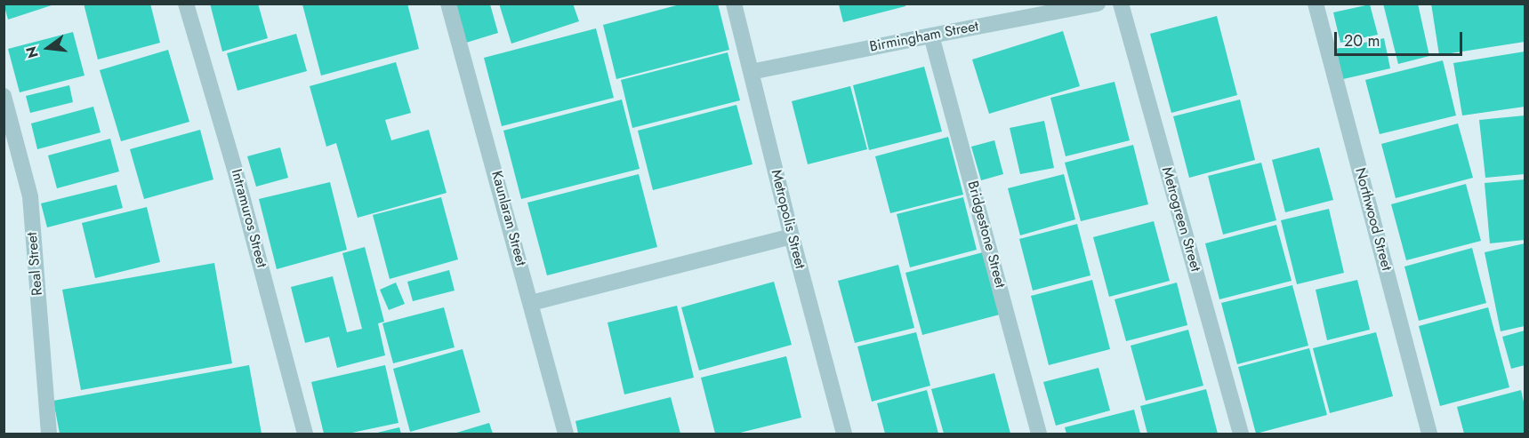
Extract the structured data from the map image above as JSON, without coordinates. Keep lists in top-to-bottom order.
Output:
{
  "streets": {
    "street": [
      "Birmingham Street",
      "Intramuros Street",
      "Kaunlaran Street",
      "Metropolis Street",
      "Metrogreen Street",
      "Northwood Street",
      "Bridgestone Street",
      "Real Street"
    ]
  },
  "crossings": [
    ["Birmingham Street", "Metropolis Street"],
    ["Birmingham Street", "Bridgestone Street"]
  ],
  "scale_bar": "20 m",
  "north": "left"
}
